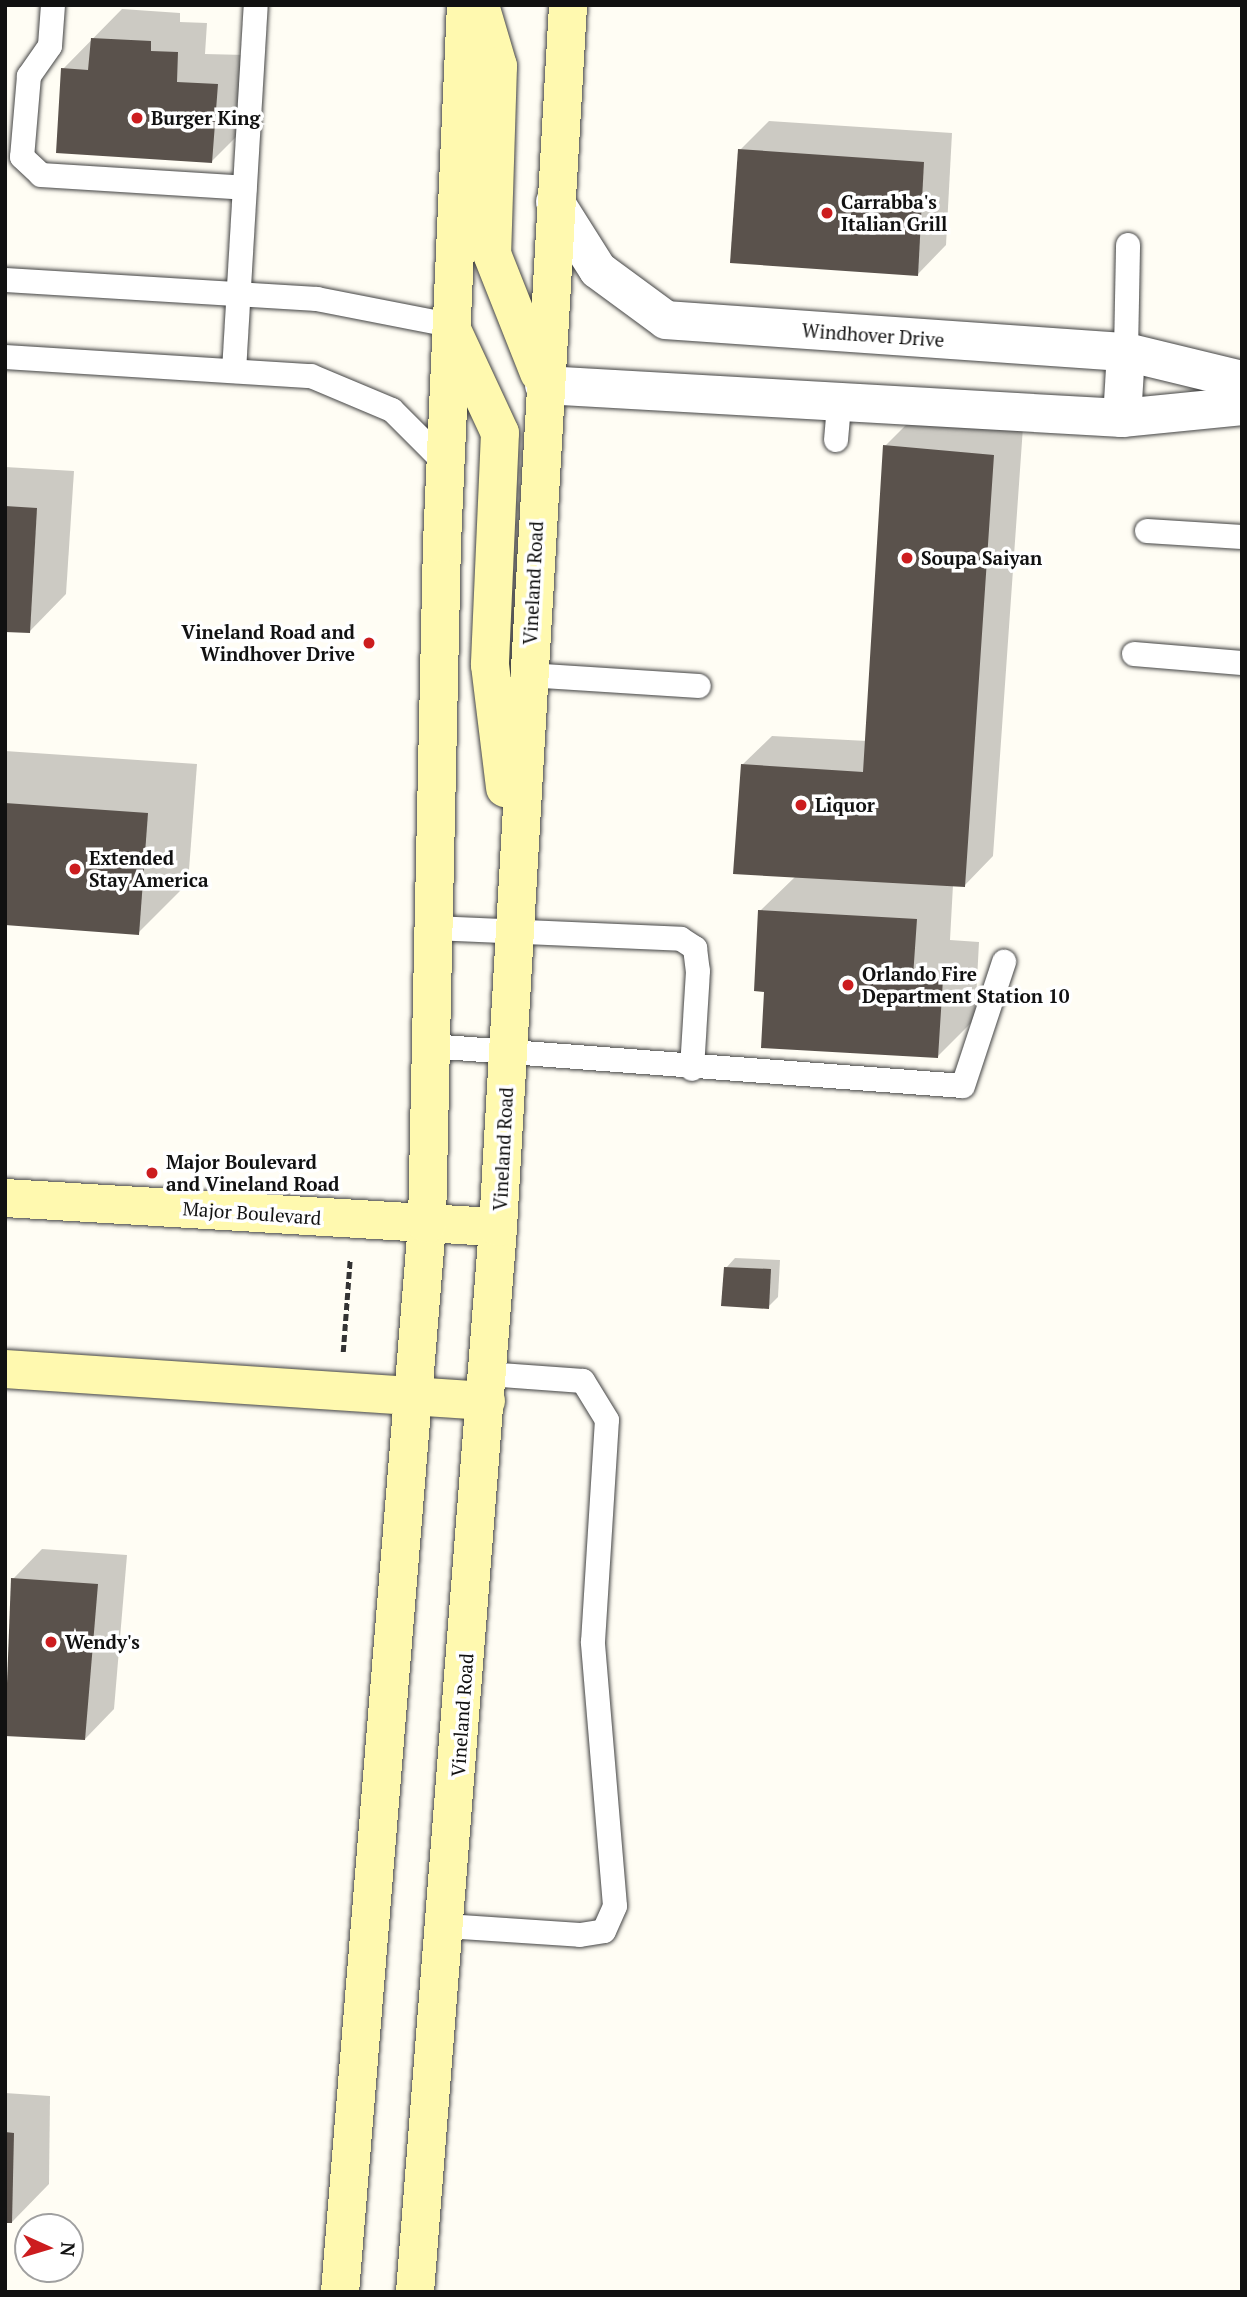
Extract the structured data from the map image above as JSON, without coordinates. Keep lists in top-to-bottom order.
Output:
{
  "streets": {
    "street": ["Windhover Drive", "Vineland Road", "Major Boulevard"]
  },
  "crossings": [
    ["Windhover Drive", "Vineland Road"],
    ["Vineland Road", "Major Boulevard"]
  ],
  "places": [
    "Burger King",
    "Carrabba's Italian Grill",
    "Soupa Saiyan",
    "Vineland Road and Windhover Drive",
    "Liquor",
    "Extended Stay America",
    "Orlando Fire Department Station 10",
    "Major Boulevard and Vineland Road",
    "Wendy's"
  ],
  "north": "right"
}
